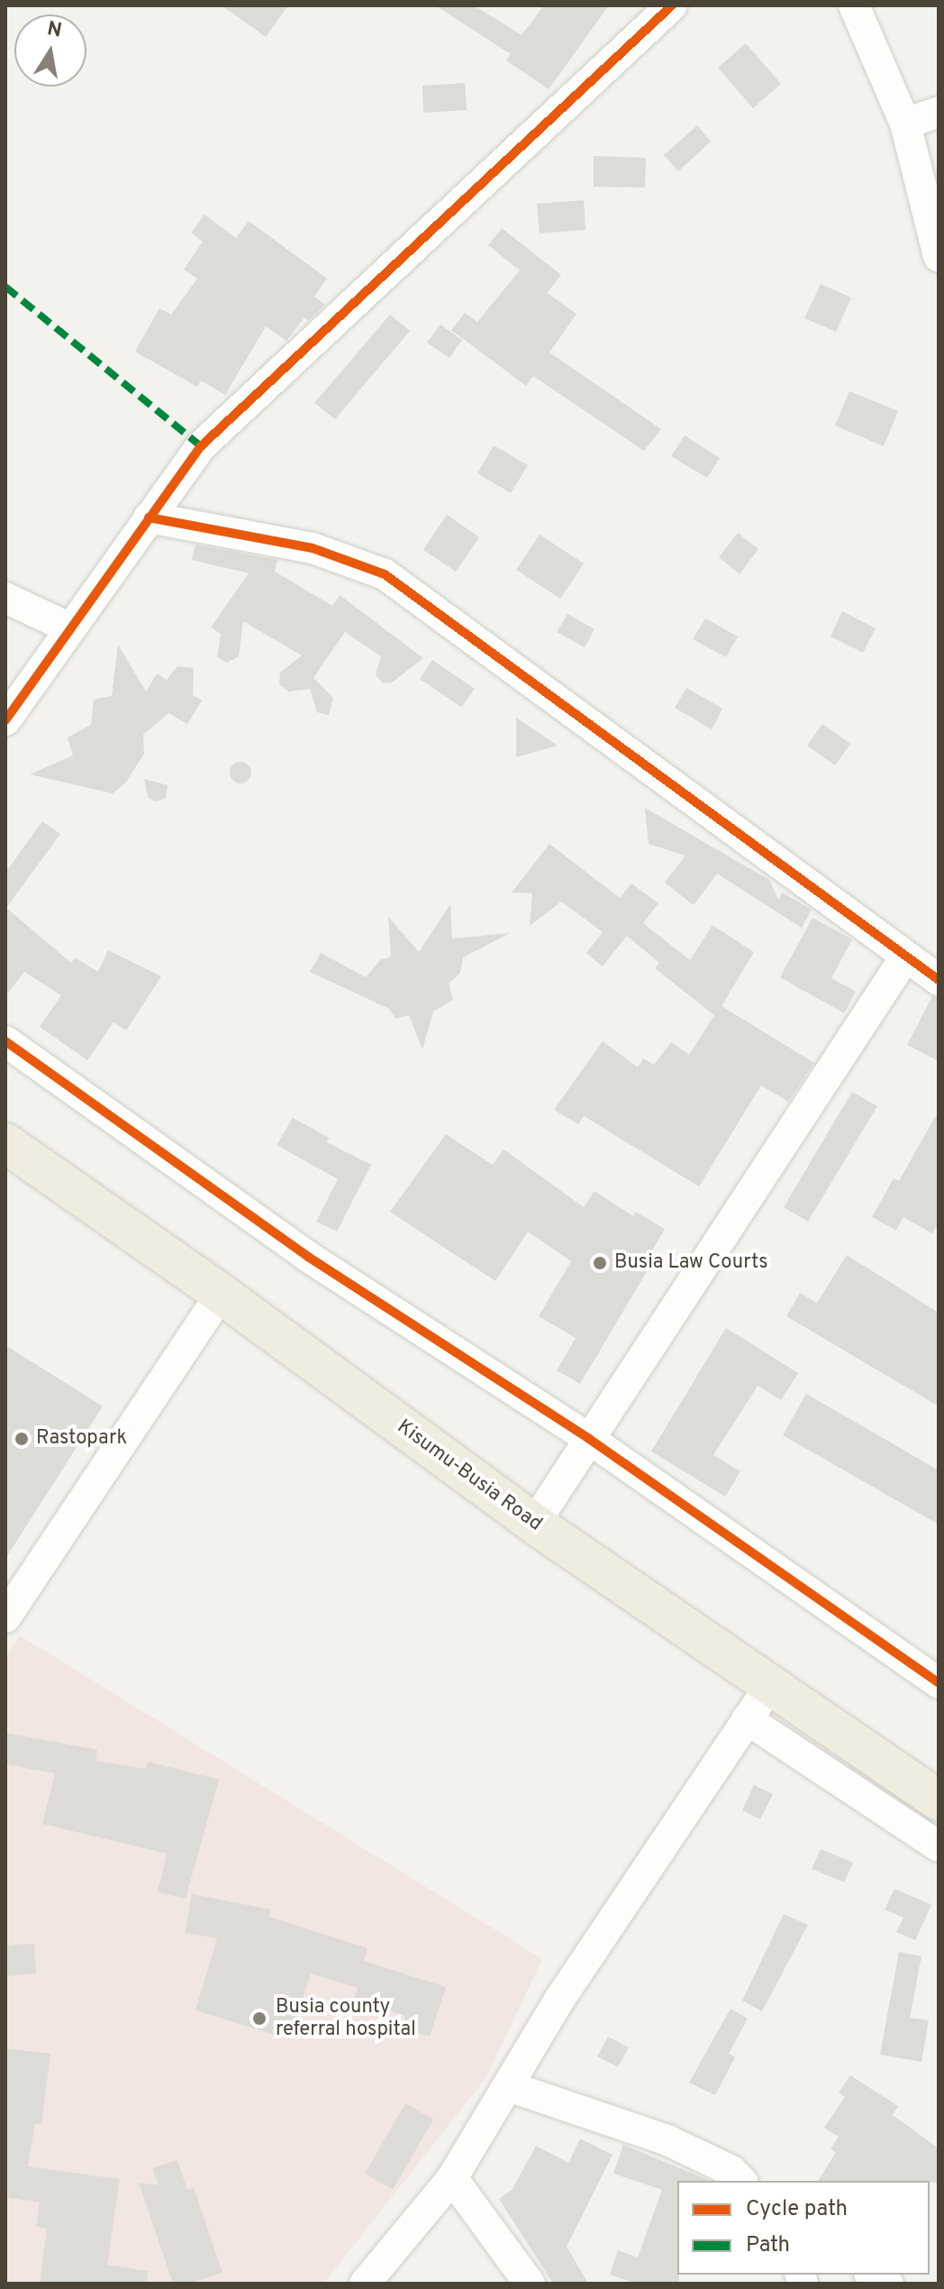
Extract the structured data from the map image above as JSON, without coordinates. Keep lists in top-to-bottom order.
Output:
{
  "streets": {
    "highway": ["Kisumu-Busia Road"]
  },
  "places": ["Busia Law Courts", "Rastopark", "Busia county referral hospital"],
  "legend": ["Cycle path", "Path"],
  "north": "top"
}
